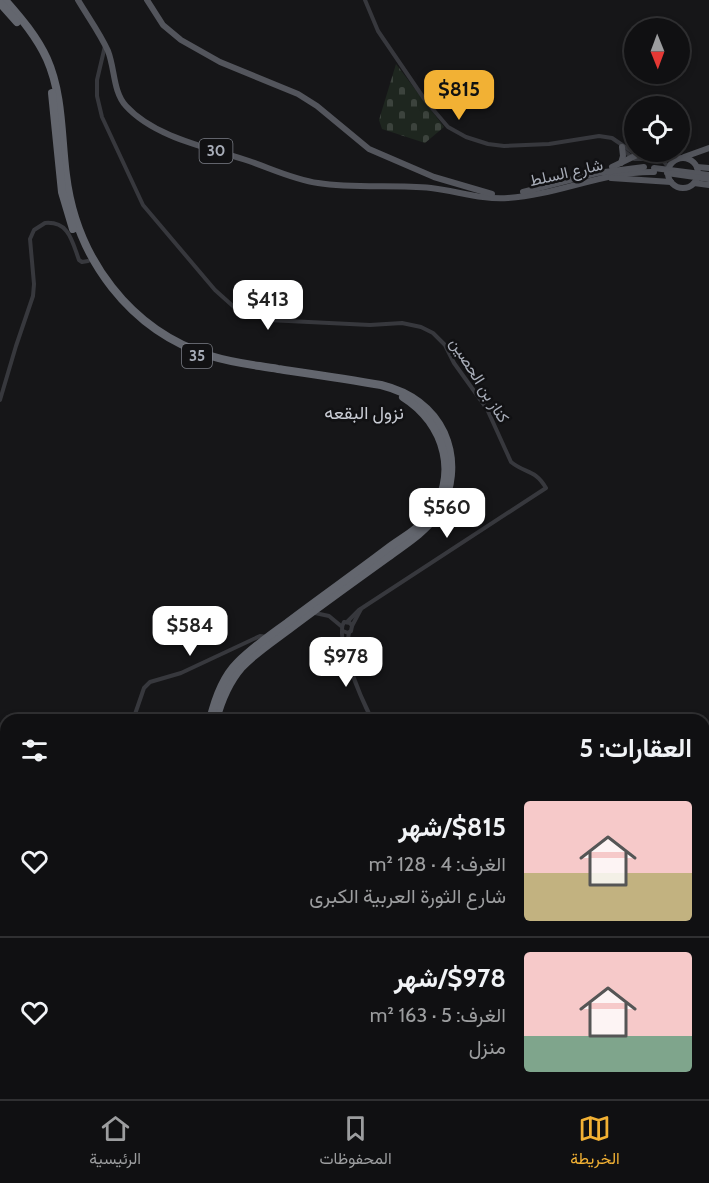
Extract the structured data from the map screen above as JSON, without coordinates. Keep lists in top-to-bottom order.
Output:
{
  "streets": {
    "highway": ["35"],
    "main road": ["30", "شارع السلط"],
    "street": ["كناز بن الحصين"]
  },
  "crossings": [
    ["30", "شارع السلط"],
    ["30", "كناز بن الحصين"]
  ],
  "districts": ["نزول البقعه"],
  "north": "bottom",
  "page": {
    "price": [
      "$815",
      "$413",
      "$560",
      "$584",
      "$978"
    ],
    "heading": "العقارات: 5",
    "list": [
      {
        "name": "$815/شهر",
        "note": "الغرف: 4 · 128 m² · شارع الثورة العربية الكبرى"
      },
      {
        "name": "$978/شهر",
        "note": "الغرف: 5 · 163 m² · منزل"
      }
    ],
    "tabs": ["الخريطة", "المحفوظات", "الرئيسية"]
  }
}
